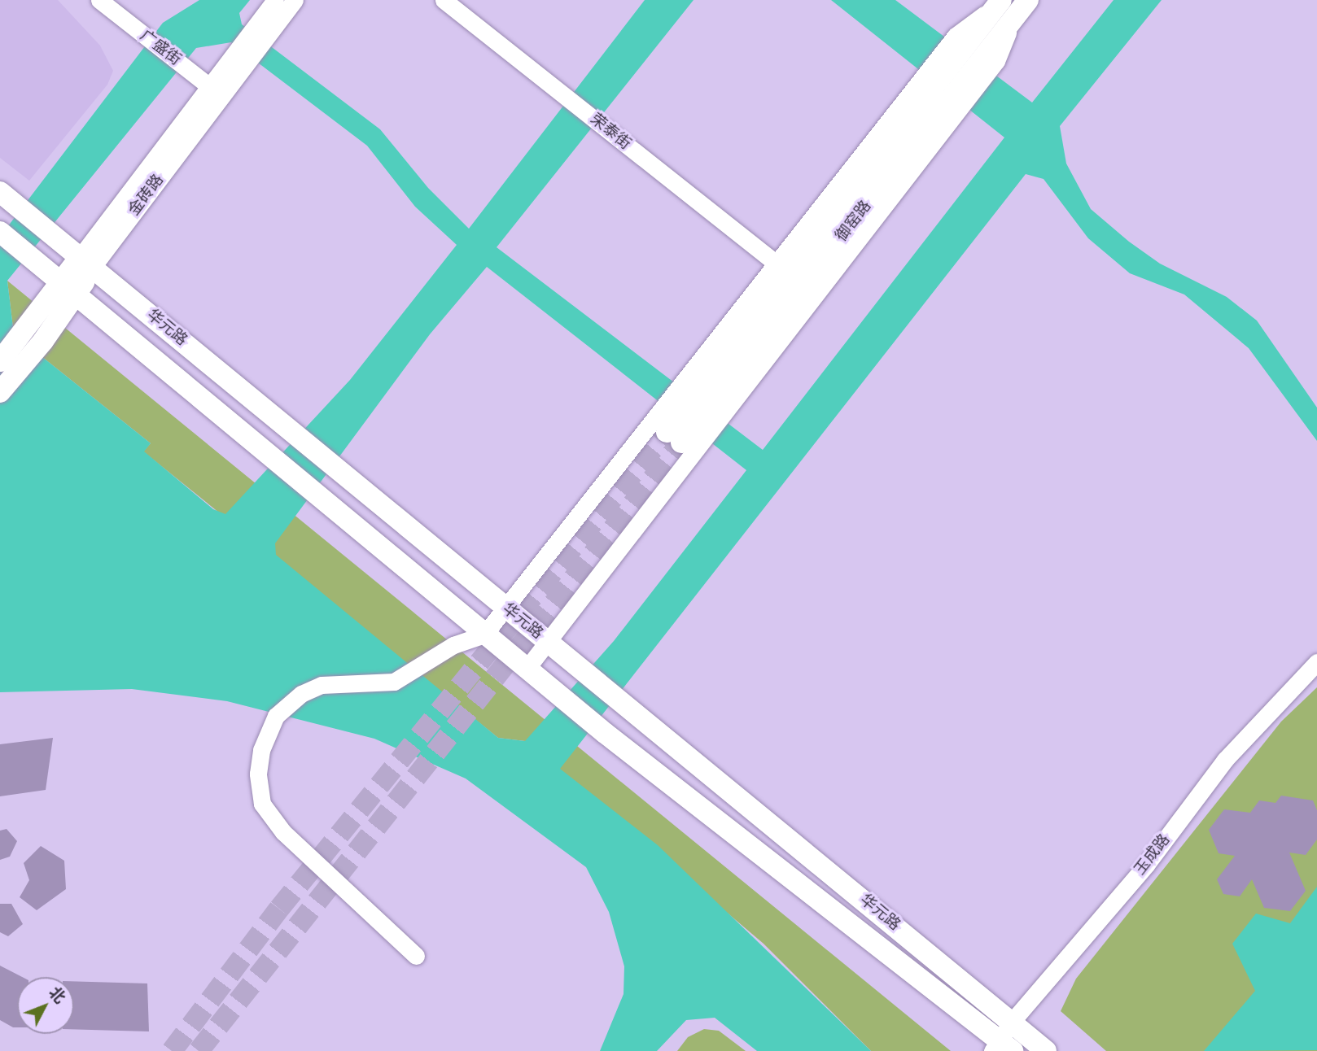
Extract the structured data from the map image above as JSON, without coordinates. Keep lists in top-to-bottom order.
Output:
{
  "streets": {
    "main road": ["金砖路", "御窑路", "华元路"],
    "street": ["广盛街", "荣泰街", "玉成路"]
  },
  "crossings": [
    ["广盛街", "金砖路"],
    ["金砖路", "华元路"],
    ["华元路", "玉成路"]
  ],
  "north": "top right"
}
